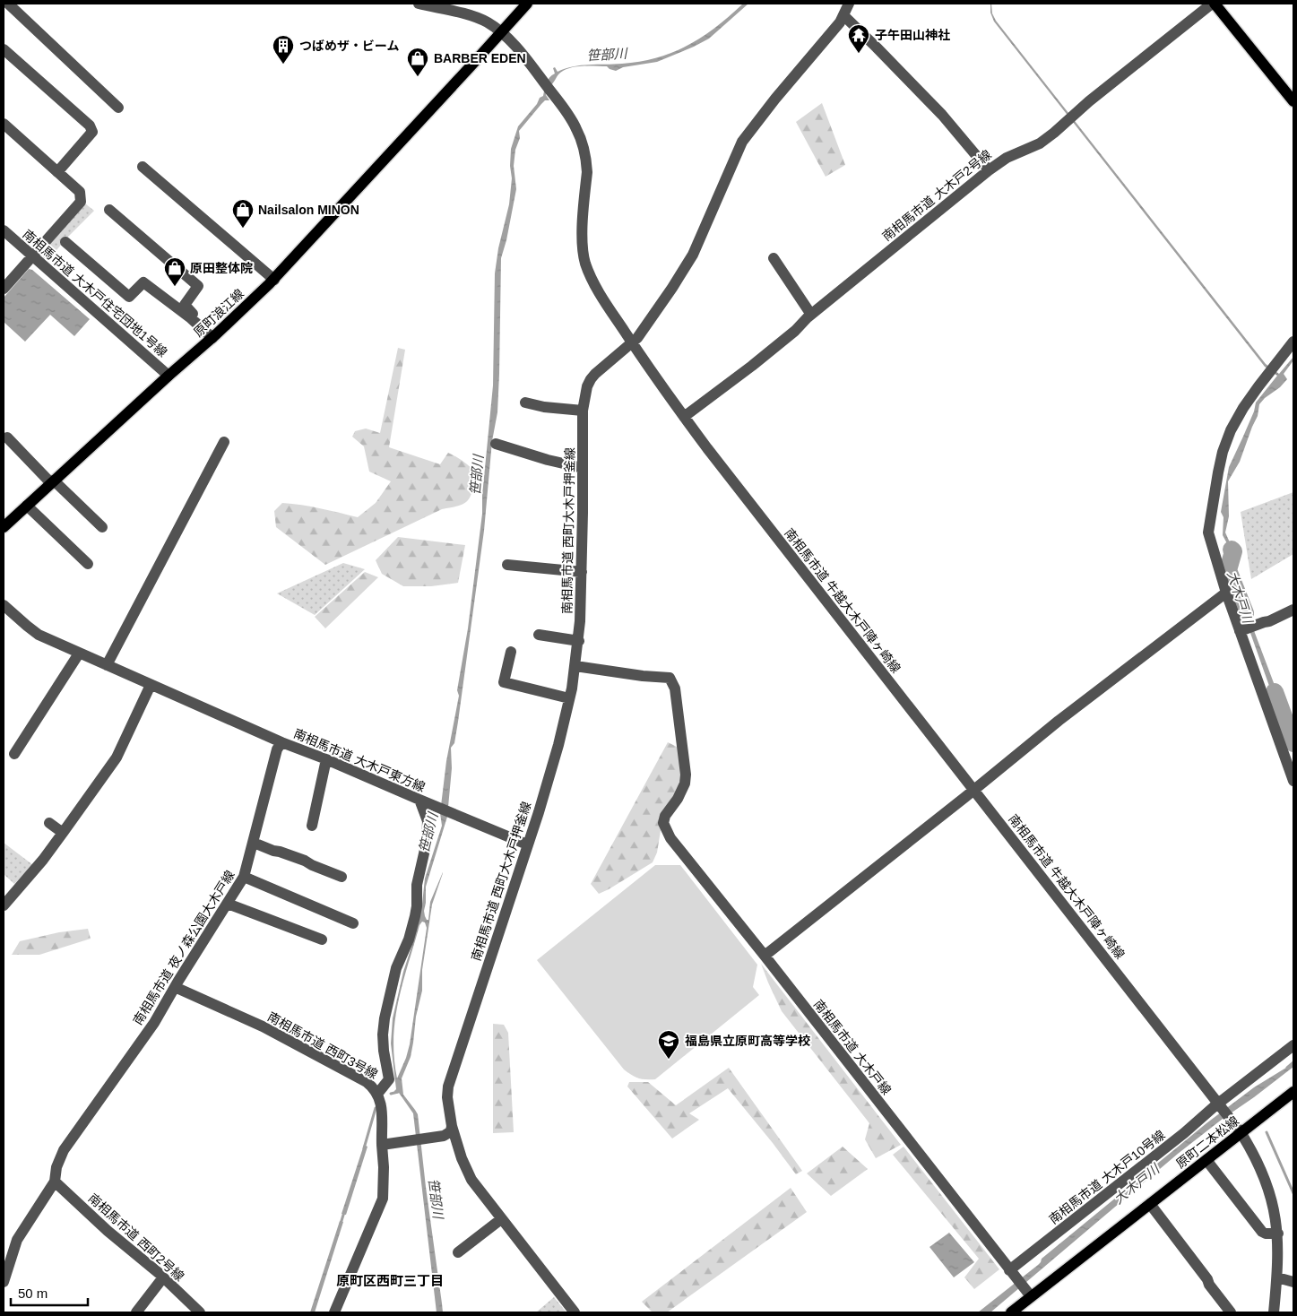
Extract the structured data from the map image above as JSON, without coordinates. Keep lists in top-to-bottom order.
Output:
{
  "streets": {
    "main road": ["原町浪江線", "原町二本松線"],
    "street": [
      "南相馬市道 大木戸2号線",
      "南相馬市道 大木戸住宅団地1号線",
      "南相馬市道 西町大木戸押釜線",
      "南相馬市道 牛越大木戸陣ヶ崎線",
      "南相馬市道 大木戸東方線",
      "南相馬市道 夜ノ森公園大木戸線",
      "南相馬市道 西町3号線",
      "南相馬市道 大木戸線",
      "南相馬市道 大木戸10号線",
      "南相馬市道 西町2号線"
    ]
  },
  "crossings": [
    ["南相馬市道 大木戸2号線", "南相馬市道 牛越大木戸陣ヶ崎線"],
    ["南相馬市道 大木戸住宅団地1号線", "原町浪江線"],
    ["原町浪江線", "南相馬市道 牛越大木戸陣ヶ崎線"],
    ["南相馬市道 西町大木戸押釜線", "南相馬市道 牛越大木戸陣ヶ崎線"],
    ["南相馬市道 西町大木戸押釜線", "南相馬市道 大木戸東方線"],
    ["南相馬市道 西町大木戸押釜線", "南相馬市道 大木戸線"],
    ["南相馬市道 牛越大木戸陣ヶ崎線", "原町二本松線"],
    ["南相馬市道 牛越大木戸陣ヶ崎線", "南相馬市道 大木戸10号線"],
    ["南相馬市道 大木戸東方線", "南相馬市道 夜ノ森公園大木戸線"],
    ["南相馬市道 夜ノ森公園大木戸線", "南相馬市道 西町3号線"],
    ["南相馬市道 夜ノ森公園大木戸線", "南相馬市道 西町2号線"],
    ["南相馬市道 大木戸線", "原町二本松線"],
    ["南相馬市道 大木戸線", "南相馬市道 大木戸10号線"]
  ],
  "districts": ["原町区西町三丁目"],
  "water": ["笹部川", "大木戸川"],
  "places": {
    "temple": ["子午田山神社"],
    "building": ["つばめザ・ビーム"],
    "shop": ["BARBER EDEN", "Nailsalon MINON", "原田整体院"],
    "school or university": ["福島県立原町高等学校"]
  },
  "scale_bar": "50 m"
}
